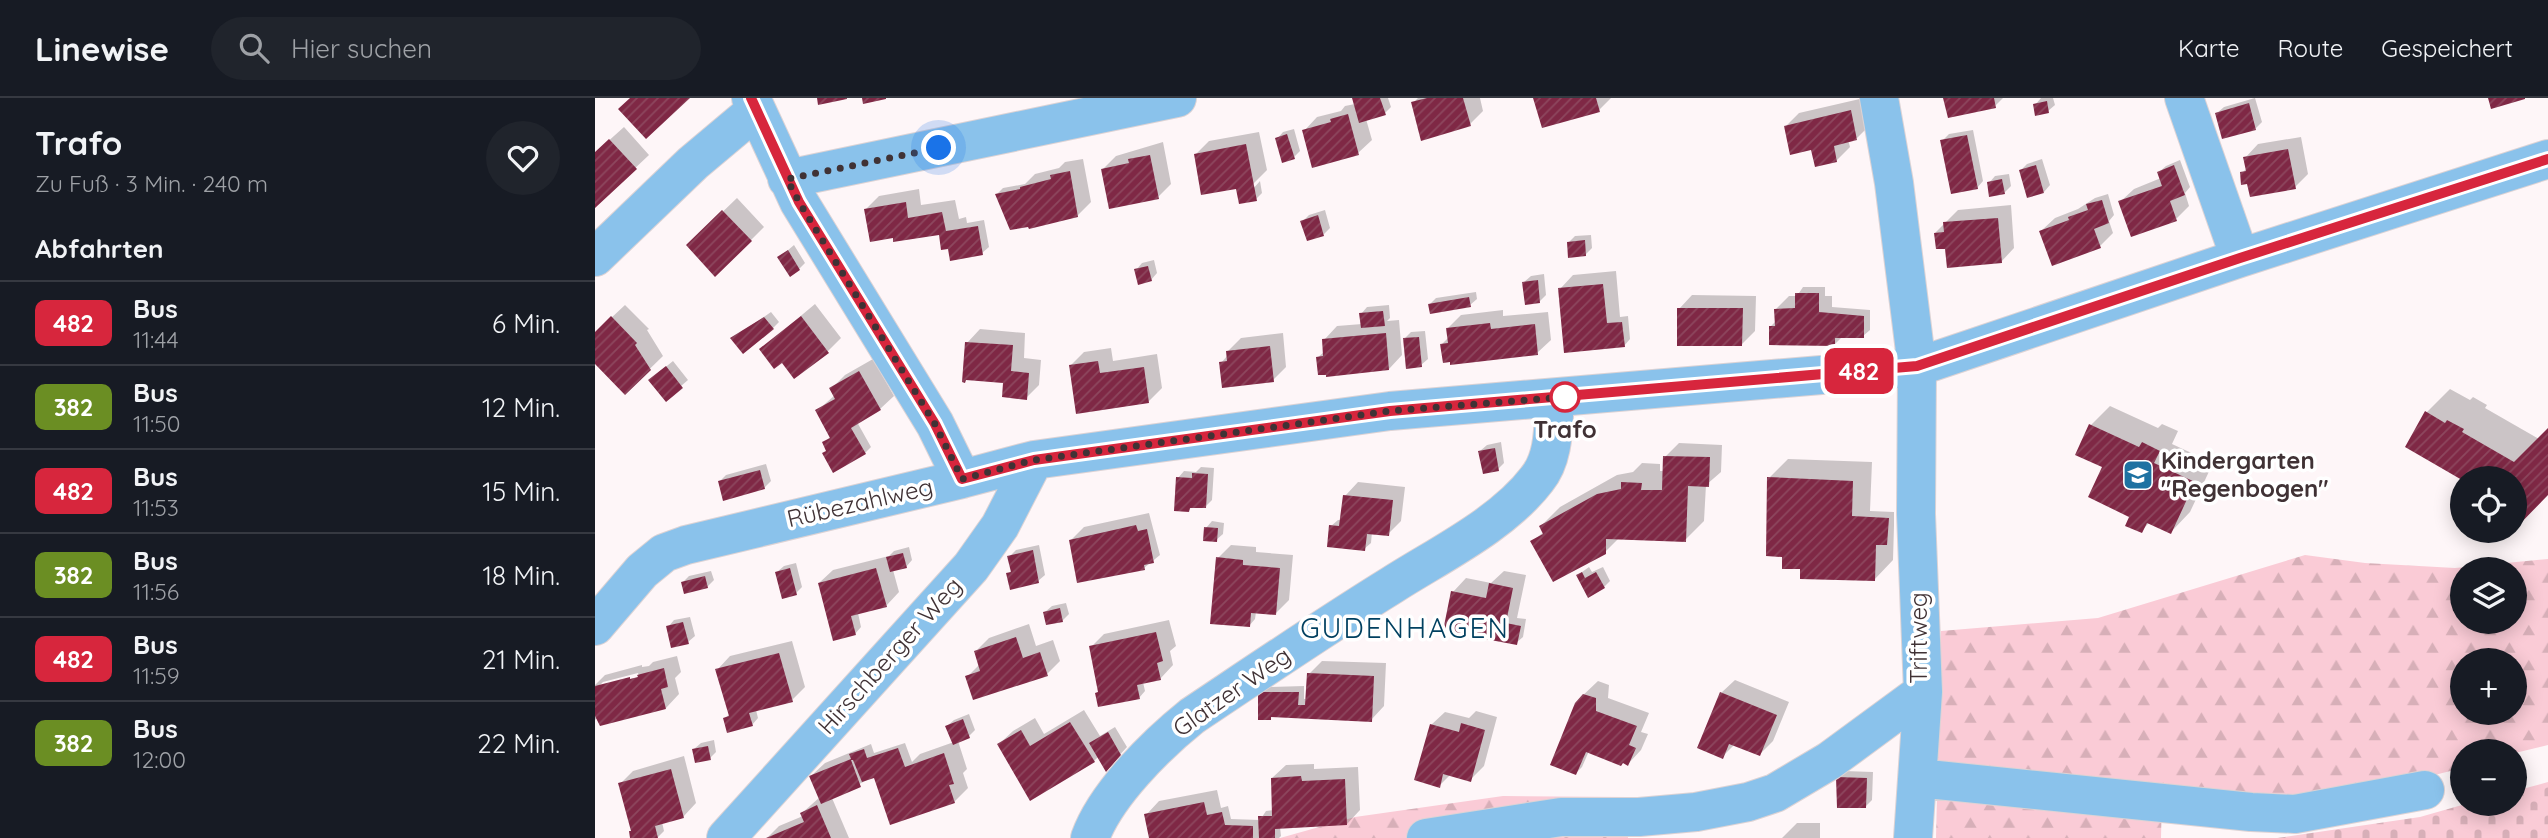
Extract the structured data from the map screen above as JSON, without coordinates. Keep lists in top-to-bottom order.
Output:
{
  "streets": {
    "street": [
      "Rübezahlweg",
      "Triftweg",
      "Hirschberger Weg",
      "Glatzer Weg"
    ]
  },
  "crossings": [
    ["Rübezahlweg", "Triftweg"],
    ["Rübezahlweg", "Hirschberger Weg"],
    ["Rübezahlweg", "Glatzer Weg"]
  ],
  "districts": ["GUDENHAGEN"],
  "places": {
    "other": ["Trafo"],
    "school or university": ["Kindergarten \"Regenbogen\""]
  },
  "lines": ["bus line 482"],
  "page": {
    "header": "Linewise",
    "search": "Hier suchen",
    "nav": ["Karte", "Route", "Gespeichert"],
    "heading": [
      ["Trafo", "Zu Fuß · 3 Min. · 240 m"],
      "Abfahrten"
    ],
    "on_map": "482",
    "list": [
      {
        "mark": "482",
        "name": "Bus",
        "note": "11:44",
        "value": "6 Min."
      },
      {
        "mark": "382",
        "name": "Bus",
        "note": "11:50",
        "value": "12 Min."
      },
      {
        "mark": "482",
        "name": "Bus",
        "note": "11:53",
        "value": "15 Min."
      },
      {
        "mark": "382",
        "name": "Bus",
        "note": "11:56",
        "value": "18 Min."
      },
      {
        "mark": "482",
        "name": "Bus",
        "note": "11:59",
        "value": "21 Min."
      },
      {
        "mark": "382",
        "name": "Bus",
        "note": "12:00",
        "value": "22 Min."
      }
    ],
    "map_buttons": ["+", "−"]
  }
}
